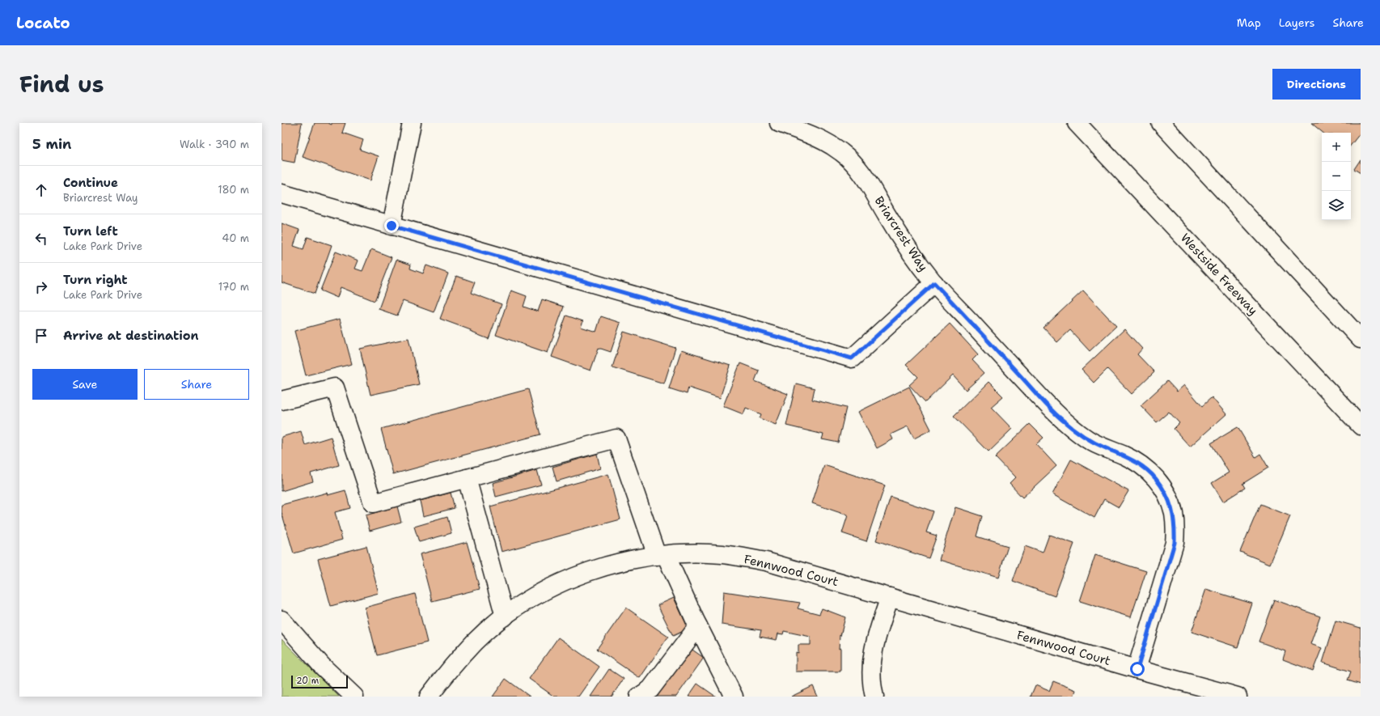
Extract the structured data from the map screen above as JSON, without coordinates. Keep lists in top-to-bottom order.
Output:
{
  "streets": {
    "main road": ["Briarcrest Way", "Westside Freeway", "Fennwood Court"]
  },
  "crossings": [
    ["Briarcrest Way", "Fennwood Court"]
  ],
  "scale_bar": "20 m",
  "page": {
    "header": "Locato",
    "nav": ["Map", "Layers", "Share"],
    "title": "Find us",
    "buttons": [
      "Directions",
      ["Save", "Share"]
    ],
    "heading": ["5 min", "Walk · 390 m"],
    "map_buttons": ["+", "−"],
    "list": [
      ["Continue", "Briarcrest Way", "180 m"],
      ["Turn left", "Lake Park Drive", "40 m"],
      ["Turn right", "Lake Park Drive", "170 m"],
      "Arrive at destination"
    ],
    "scale": "20 m"
  }
}
